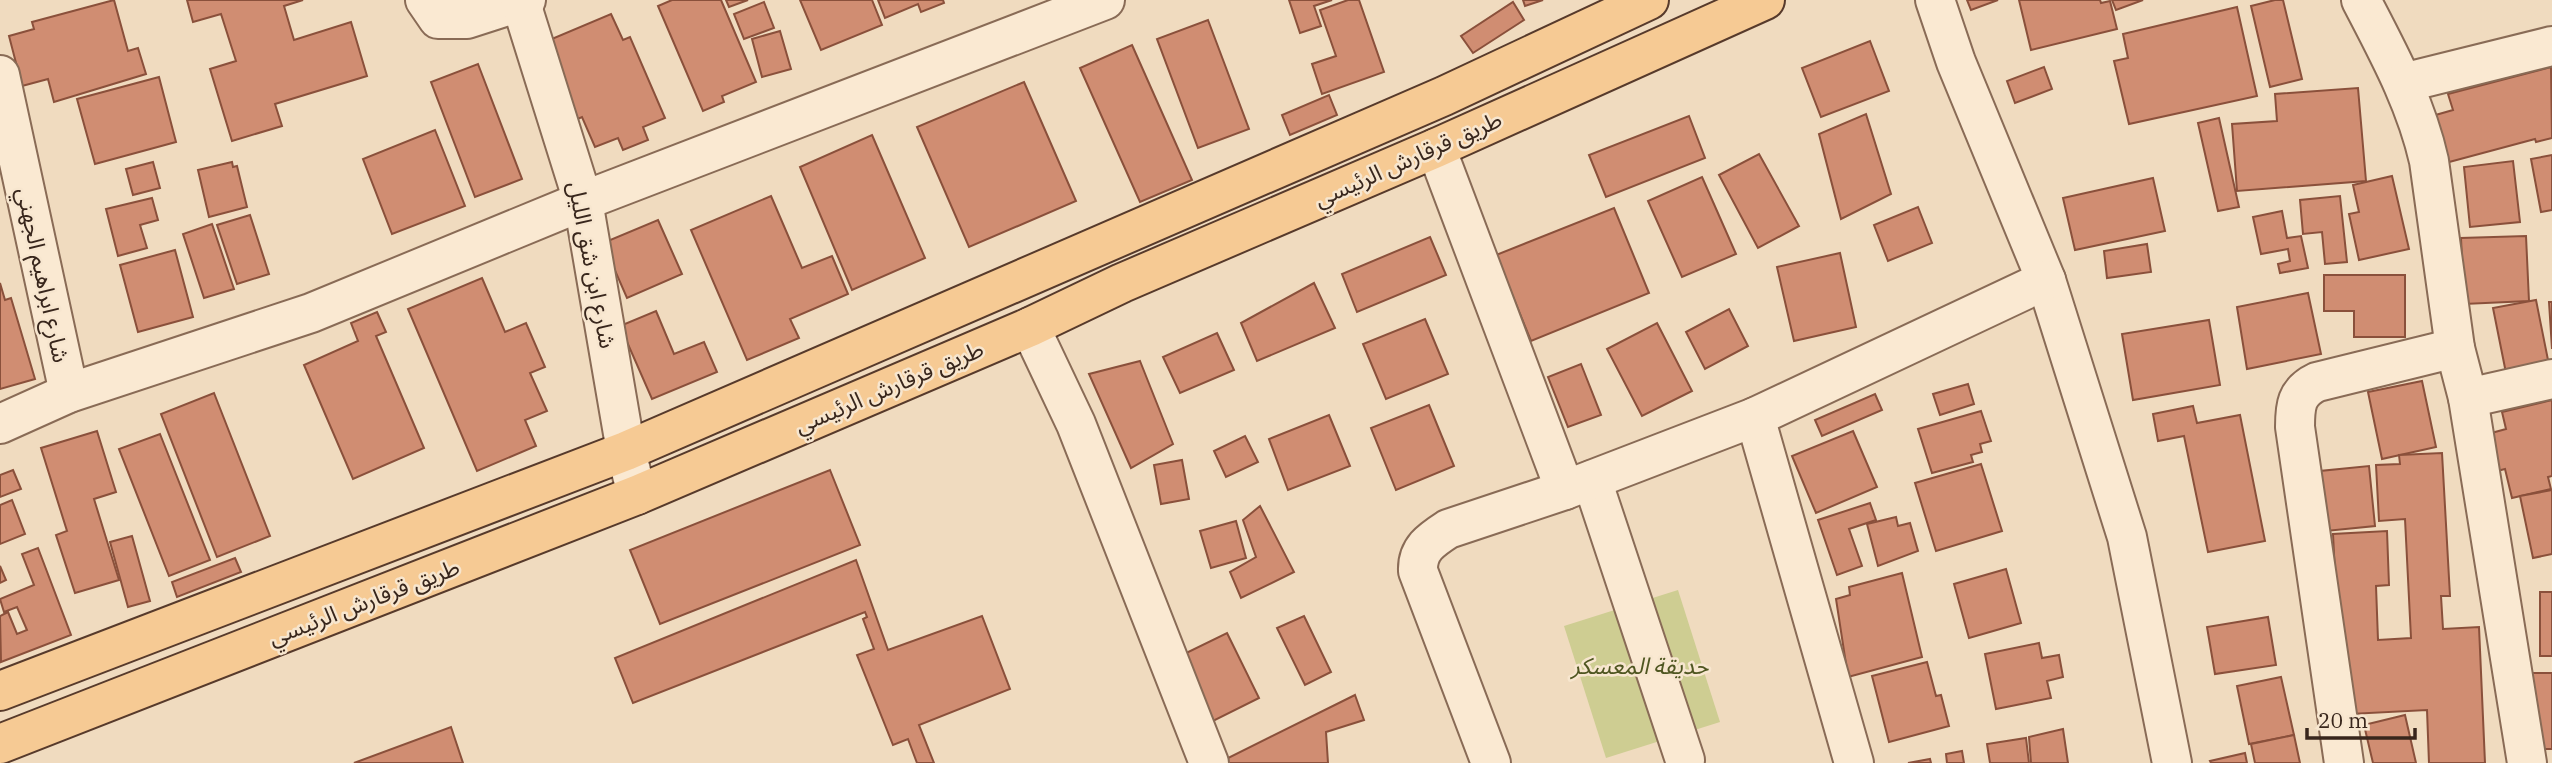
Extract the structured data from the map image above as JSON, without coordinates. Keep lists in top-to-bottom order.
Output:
{
  "streets": {
    "main road": ["طريق قرقارش الرئيسي"],
    "street": ["شارع ابن شق الليل", "شارع ابراهيم الجهني"]
  },
  "crossings": [
    ["طريق قرقارش الرئيسي", "شارع ابن شق الليل"]
  ],
  "parks": ["حديقة المعسكر"],
  "scale_bar": "20 m"
}
